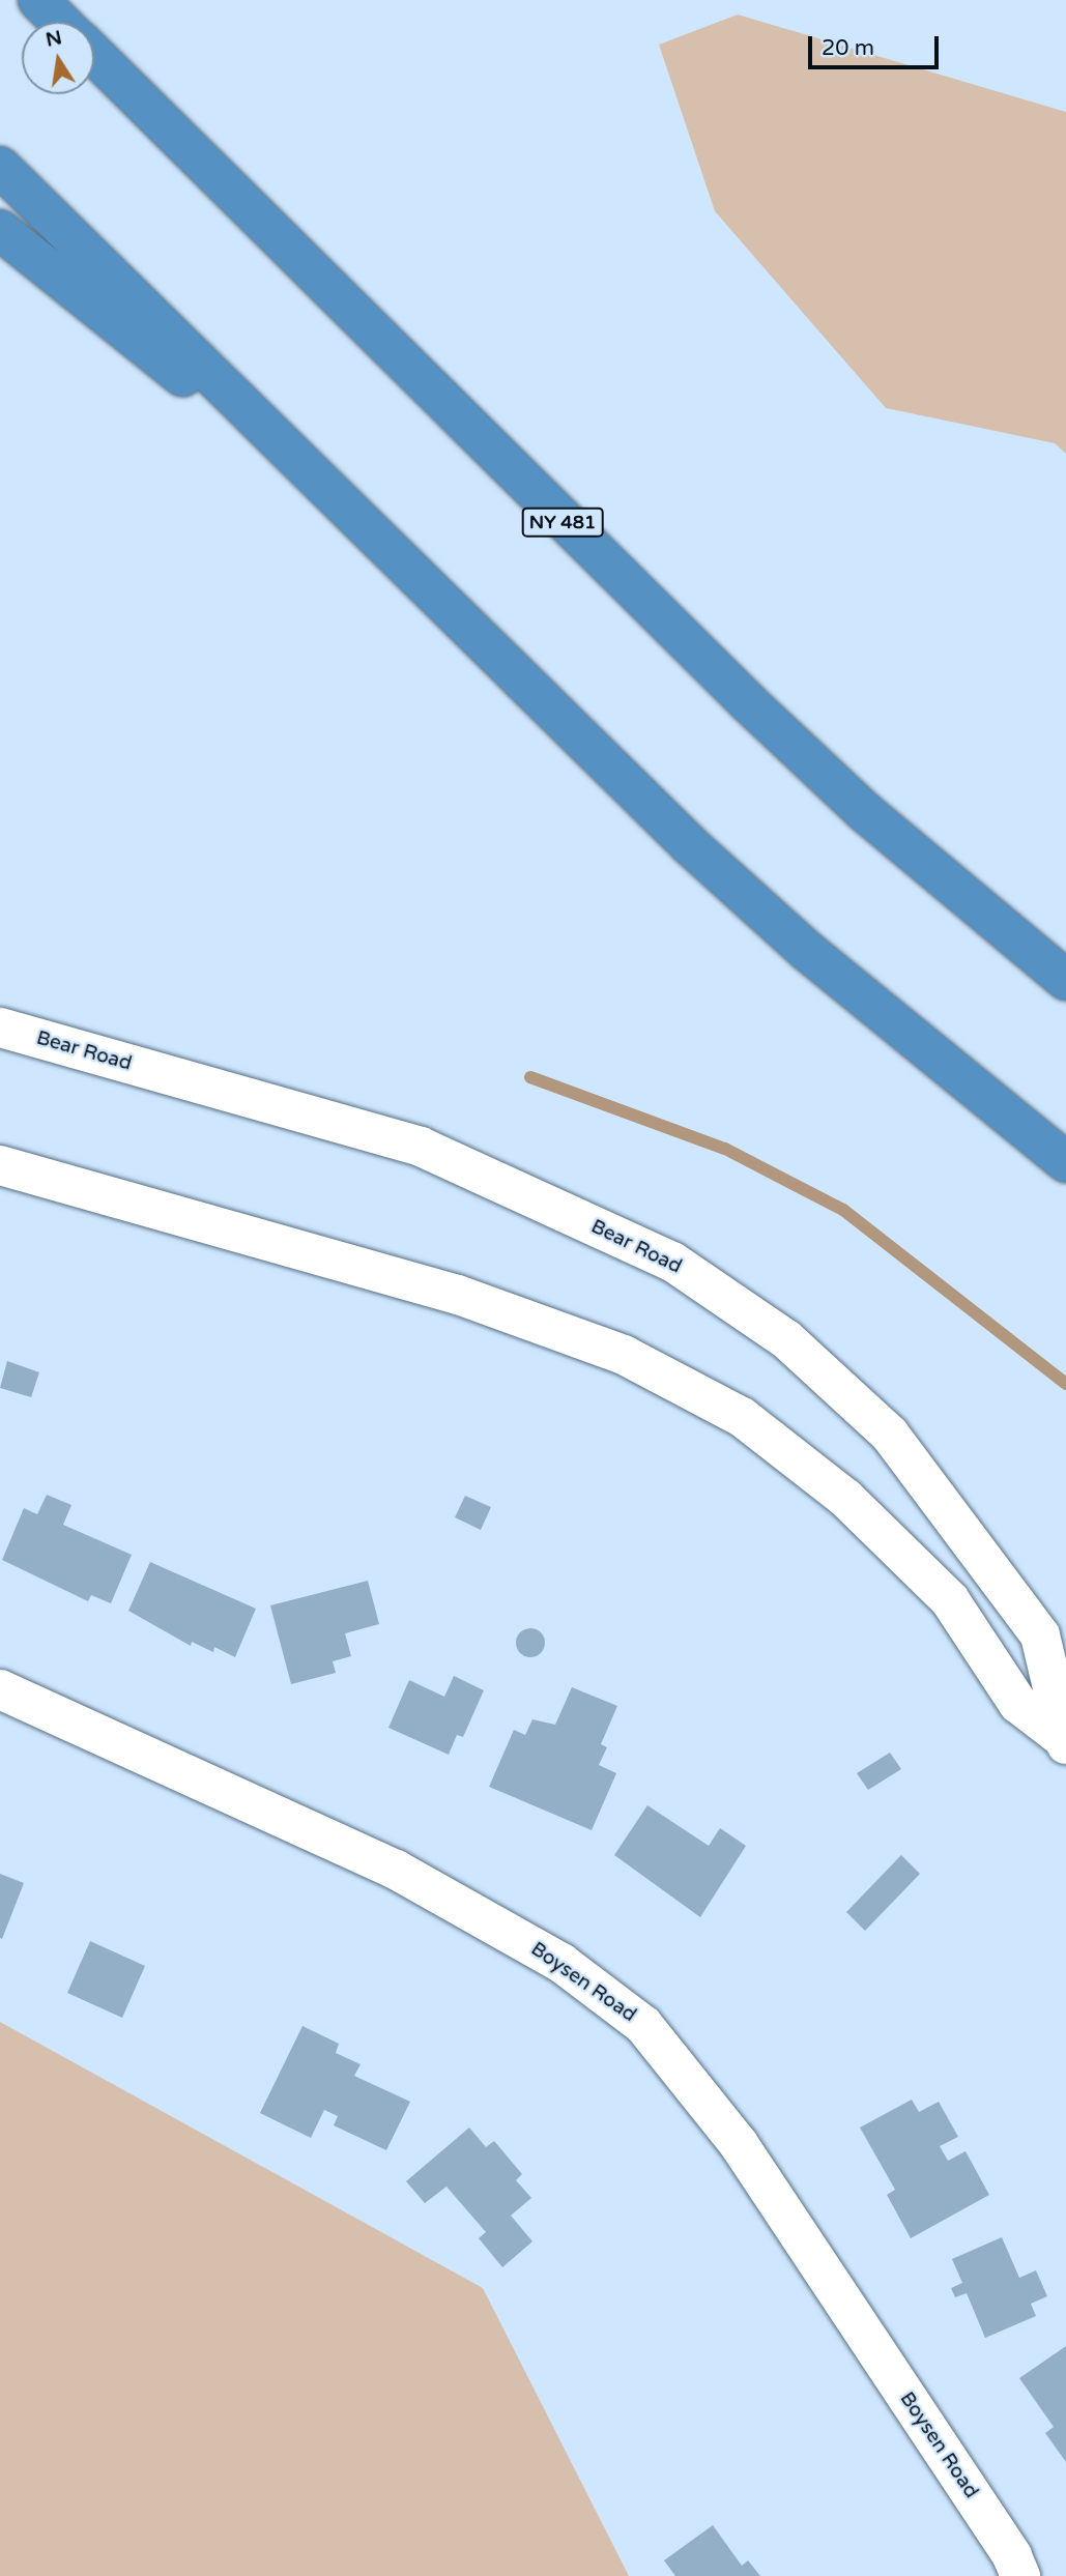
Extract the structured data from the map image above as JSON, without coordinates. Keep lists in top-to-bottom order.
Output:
{
  "streets": {
    "highway": ["NY 481"],
    "street": ["Bear Road", "Boysen Road"]
  },
  "scale_bar": "20 m",
  "north": "top"
}
